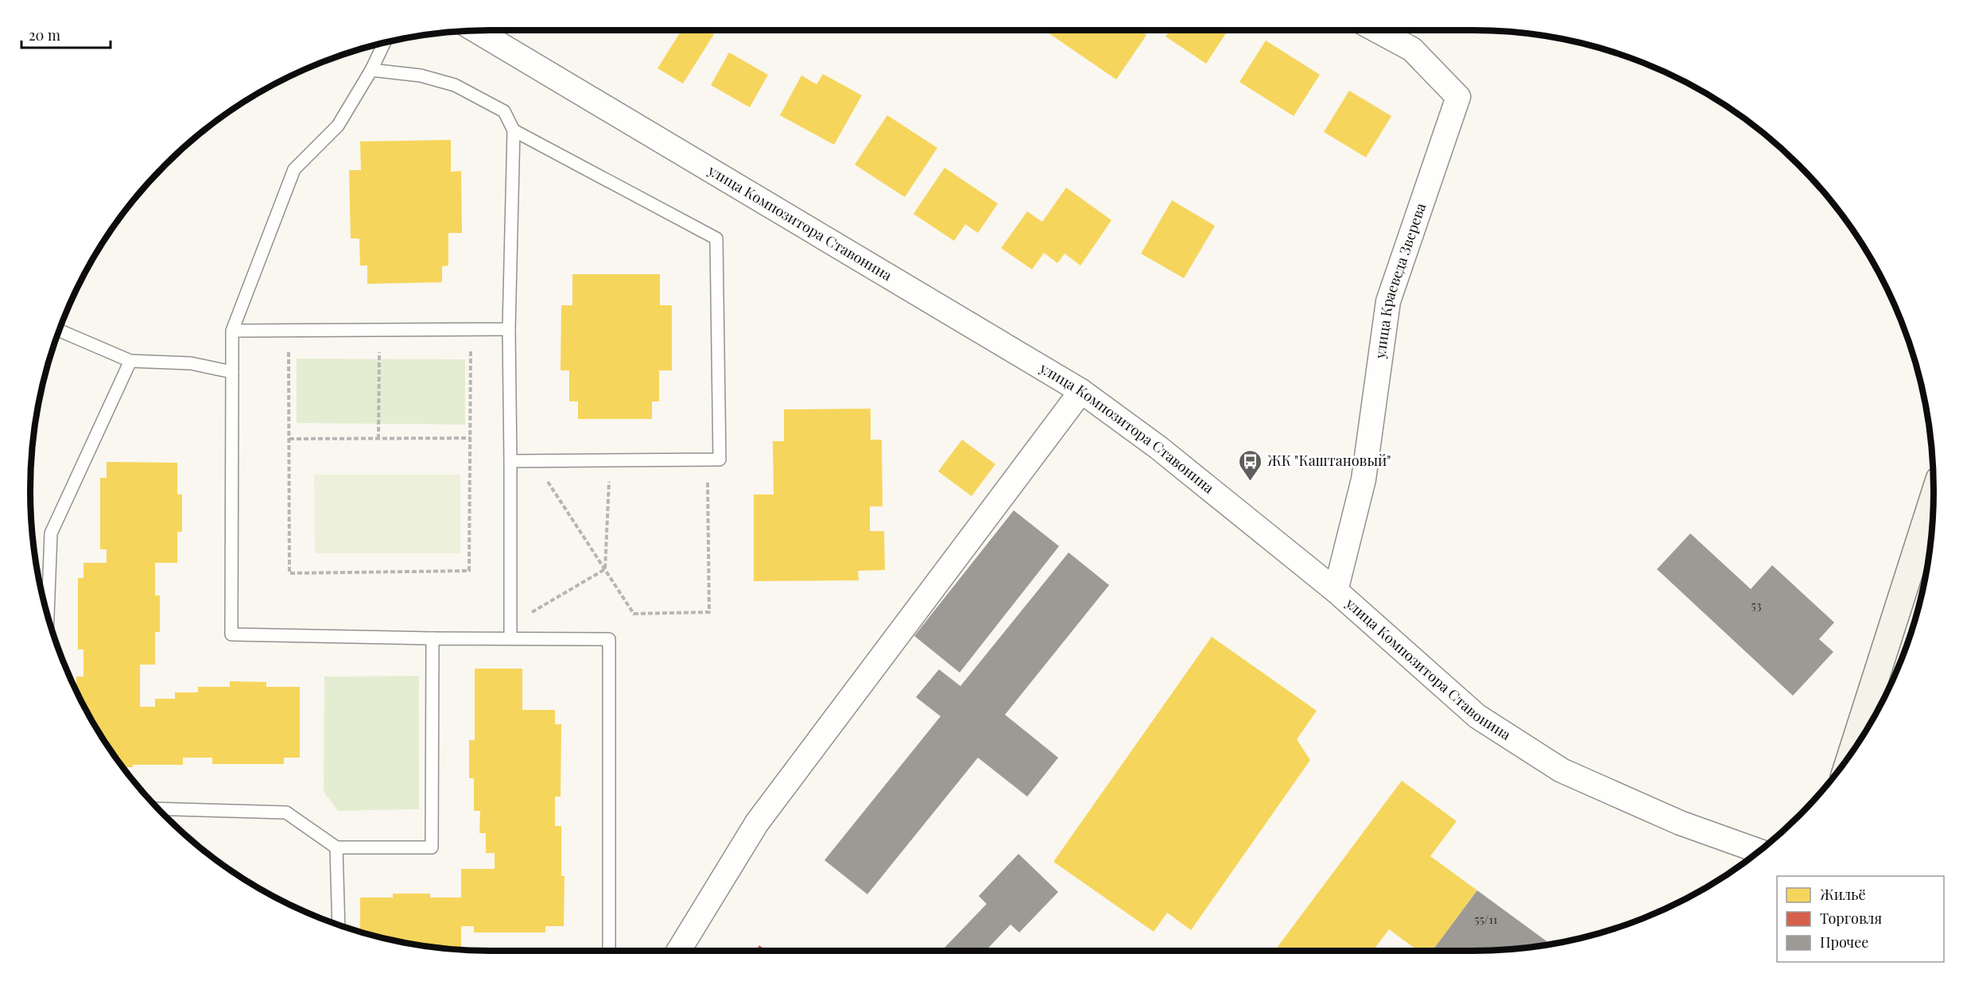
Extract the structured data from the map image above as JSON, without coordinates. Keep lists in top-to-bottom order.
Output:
{
  "streets": {
    "street": ["улица Композитора Ставонина", "улица Краеведа Зверева"]
  },
  "crossings": [
    ["улица Композитора Ставонина", "улица Краеведа Зверева"]
  ],
  "places": {
    "bus stop": ["ЖК \"Каштановый\""]
  },
  "house_numbers": ["53", "55/11"],
  "legend": ["Жильё", "Торговля", "Прочее"],
  "scale_bar": "20 m"
}
